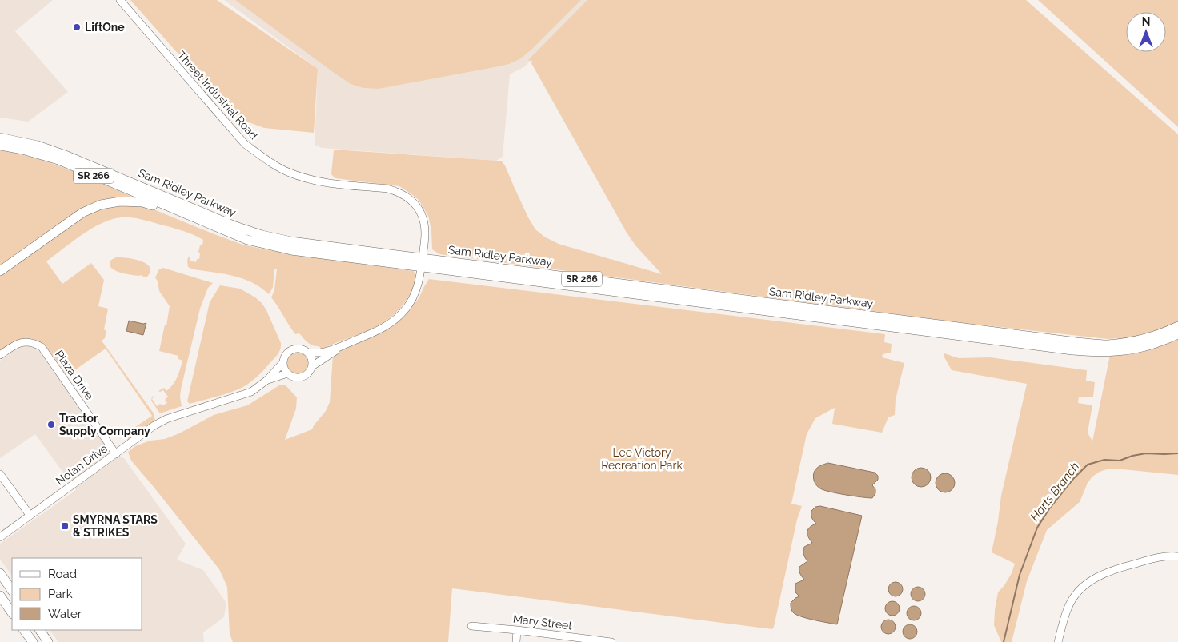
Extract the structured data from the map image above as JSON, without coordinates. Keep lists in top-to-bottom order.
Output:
{
  "streets": {
    "main road": ["SR 266", "Sam Ridley Parkway"],
    "street": [
      "Threet Industrial Road",
      "Plaza Drive",
      "Nolan Drive",
      "Mary Street"
    ]
  },
  "crossings": [
    ["Threet Industrial Road", "Sam Ridley Parkway"],
    ["Plaza Drive", "Nolan Drive"]
  ],
  "water": ["Harts Branch"],
  "parks": ["Lee Victory Recreation Park"],
  "places": {
    "other": ["LiftOne", "Tractor Supply Company"],
    "transit": ["SMYRNA STARS & STRIKES"]
  },
  "legend": ["Road", "Park", "Water"],
  "north": "top"
}
